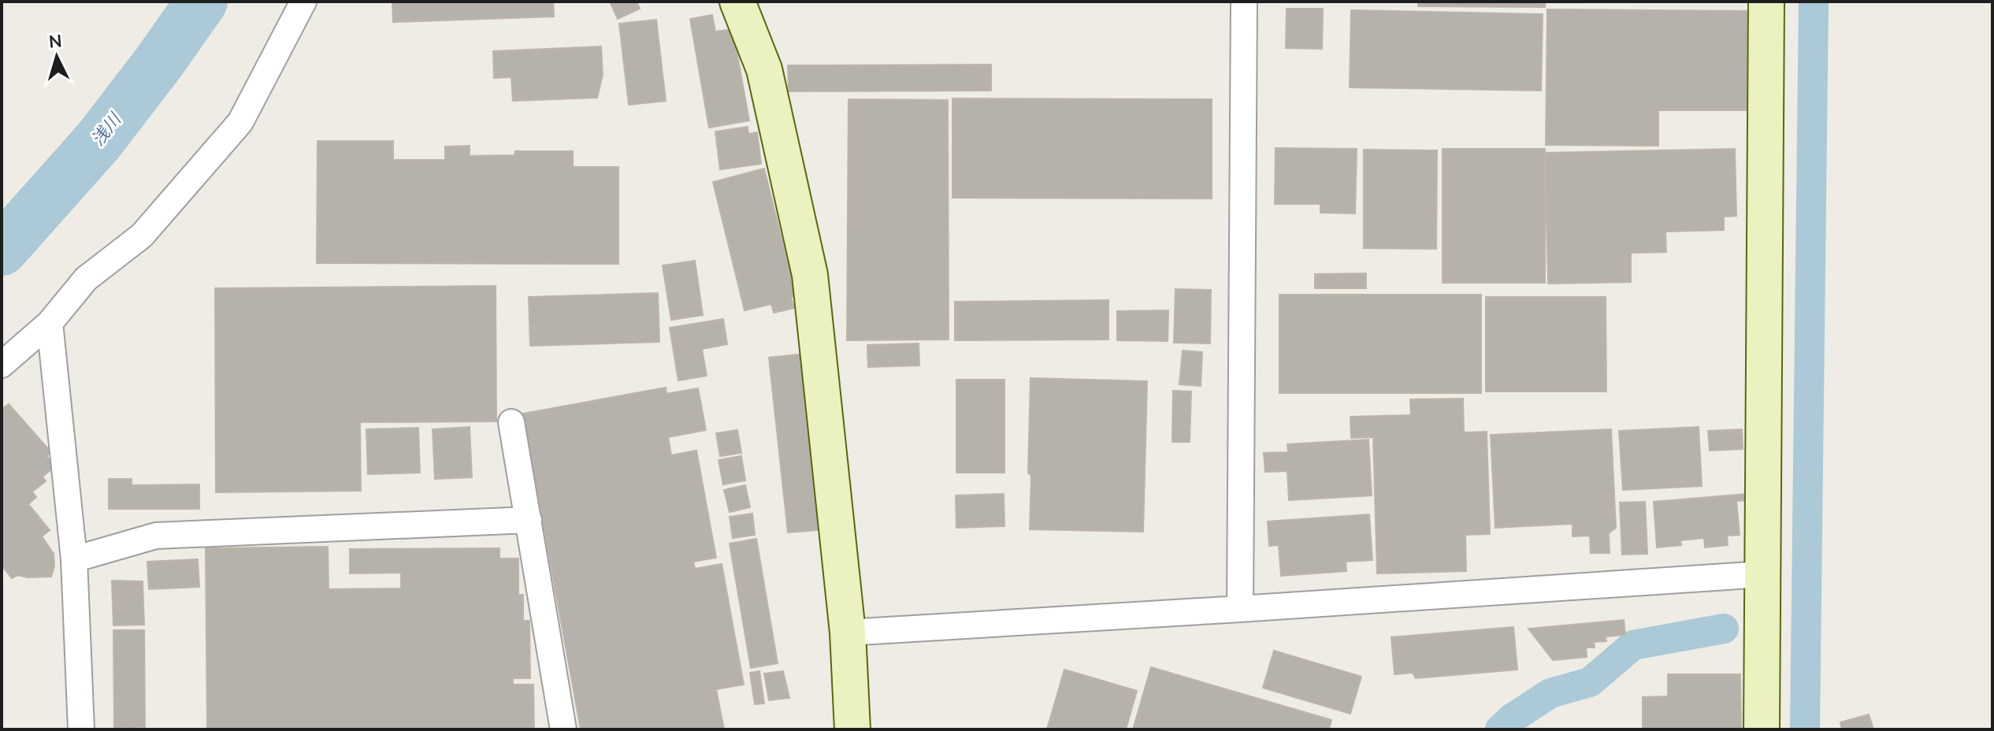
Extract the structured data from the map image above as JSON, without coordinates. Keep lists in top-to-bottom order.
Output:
{
  "water": ["浅川"],
  "north": "top"
}
